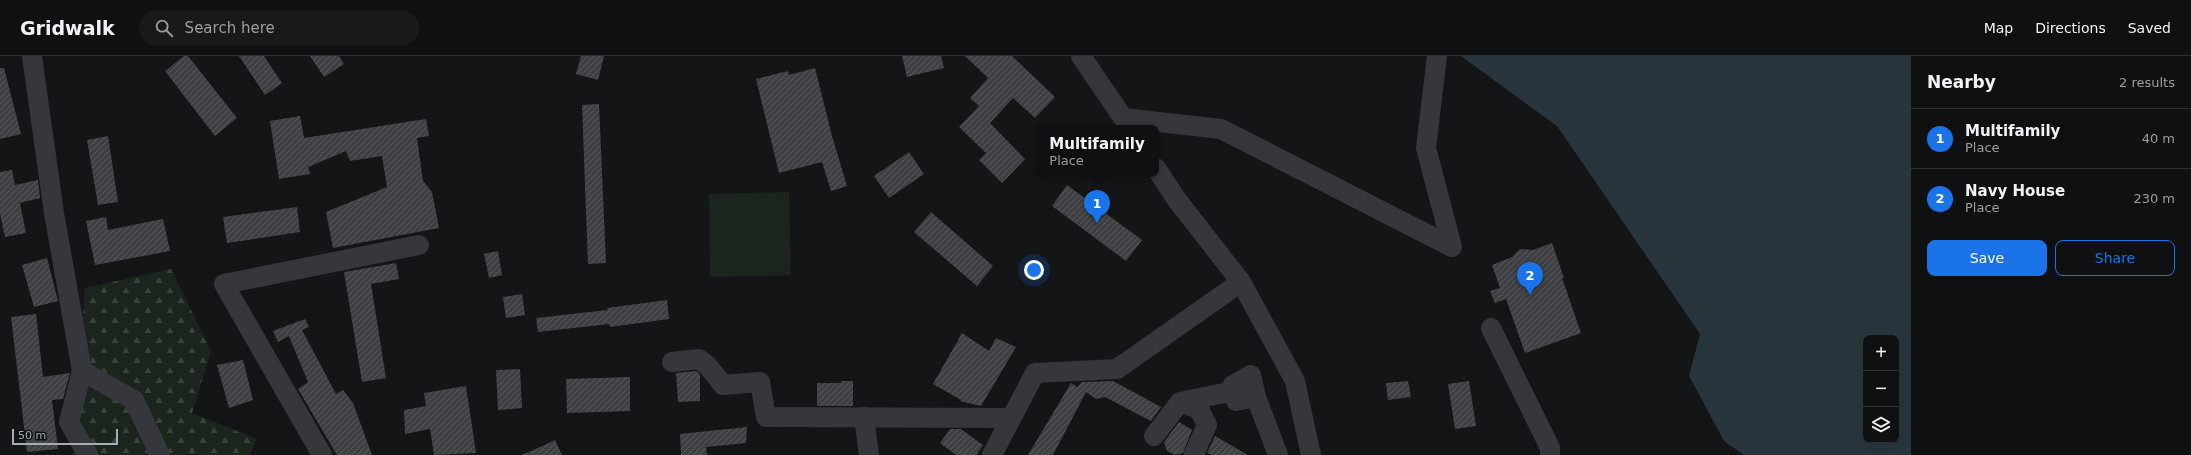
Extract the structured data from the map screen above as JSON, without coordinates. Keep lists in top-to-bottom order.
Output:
{
  "scale_bar": "50 m",
  "page": {
    "header": "Gridwalk",
    "search": "Search here",
    "nav": ["Map", "Directions", "Saved"],
    "heading": ["Nearby", "2 results"],
    "list": [
      {
        "mark": "1",
        "name": "Multifamily",
        "note": "Place",
        "value": "40 m"
      },
      {
        "mark": "2",
        "name": "Navy House",
        "note": "Place",
        "value": "230 m"
      }
    ],
    "popup": ["Multifamily", "Place"],
    "pins": ["1", "2"],
    "buttons": ["Save", "Share"],
    "map_buttons": ["+", "−"],
    "scale": "50 m"
  }
}
